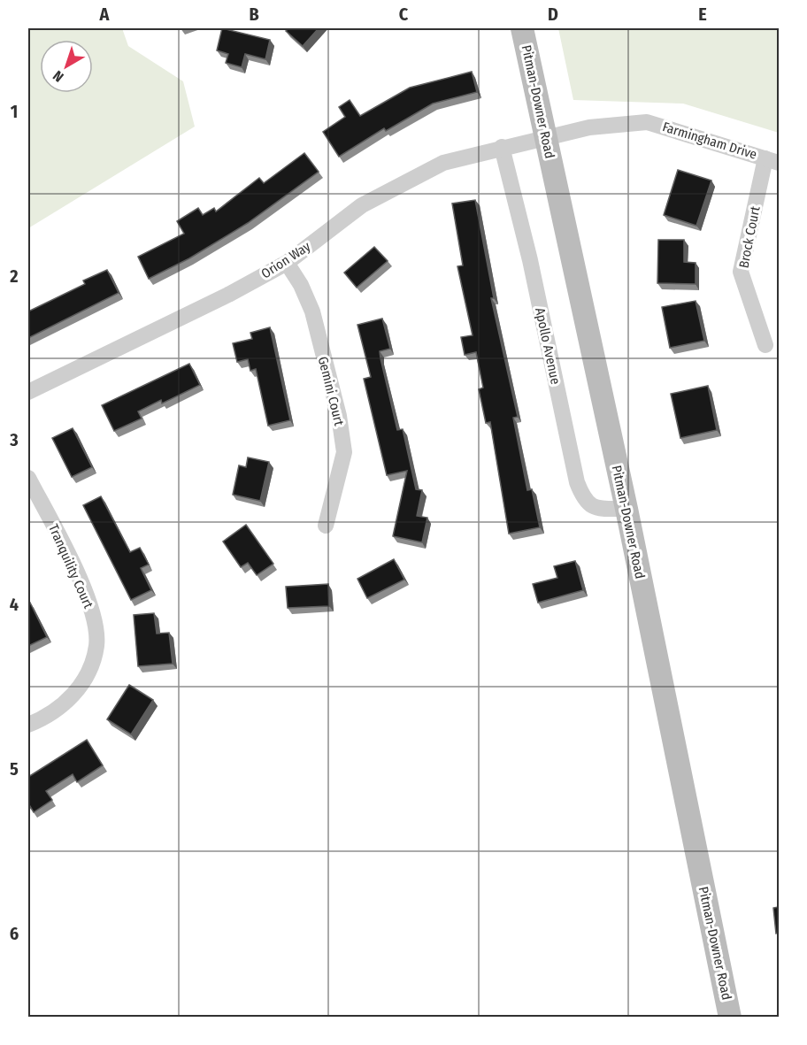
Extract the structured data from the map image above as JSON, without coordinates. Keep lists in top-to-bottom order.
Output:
{
  "streets": {
    "street": [
      "Pitman-Downer Road",
      "Farmingham Drive",
      "Brock Court",
      "Orion Way",
      "Apollo Avenue",
      "Gemini Court",
      "Tranquility Court"
    ]
  },
  "crossings": [
    ["Pitman-Downer Road", "Farmingham Drive"],
    ["Pitman-Downer Road", "Orion Way"],
    ["Pitman-Downer Road", "Apollo Avenue"],
    ["Farmingham Drive", "Brock Court"],
    ["Farmingham Drive", "Orion Way"],
    ["Orion Way", "Apollo Avenue"],
    ["Orion Way", "Gemini Court"]
  ],
  "north": "bottom left",
  "grid": {
    "columns": [
      "A",
      "B",
      "C",
      "D",
      "E"
    ],
    "rows": [
      "1",
      "2",
      "3",
      "4",
      "5",
      "6"
    ]
  }
}
